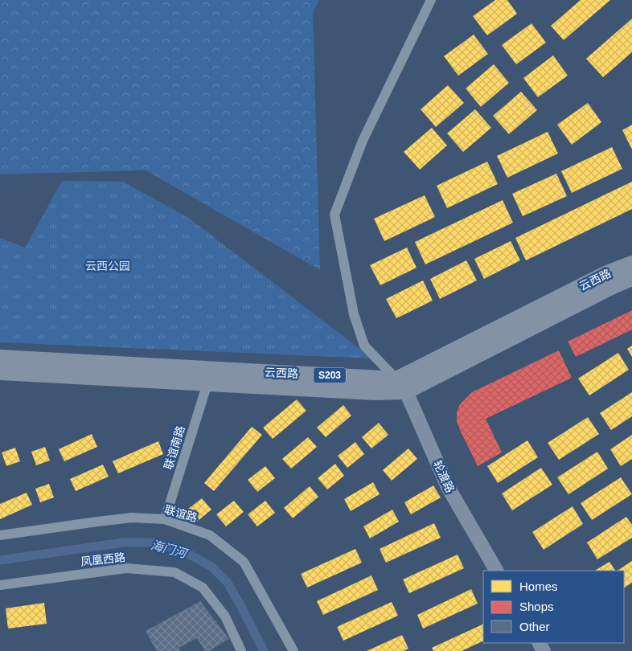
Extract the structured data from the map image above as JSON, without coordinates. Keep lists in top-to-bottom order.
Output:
{
  "streets": {
    "main road": ["云西路", "S203", "轮渡路"],
    "street": ["联谊南路", "联谊路", "凤凰西路"]
  },
  "crossings": [
    ["云西路", "联谊南路"],
    ["云西路", "轮渡路"],
    ["联谊南路", "联谊路"]
  ],
  "water": ["海门河"],
  "parks": ["云西公园"],
  "legend": ["Homes", "Shops", "Other"]
}
